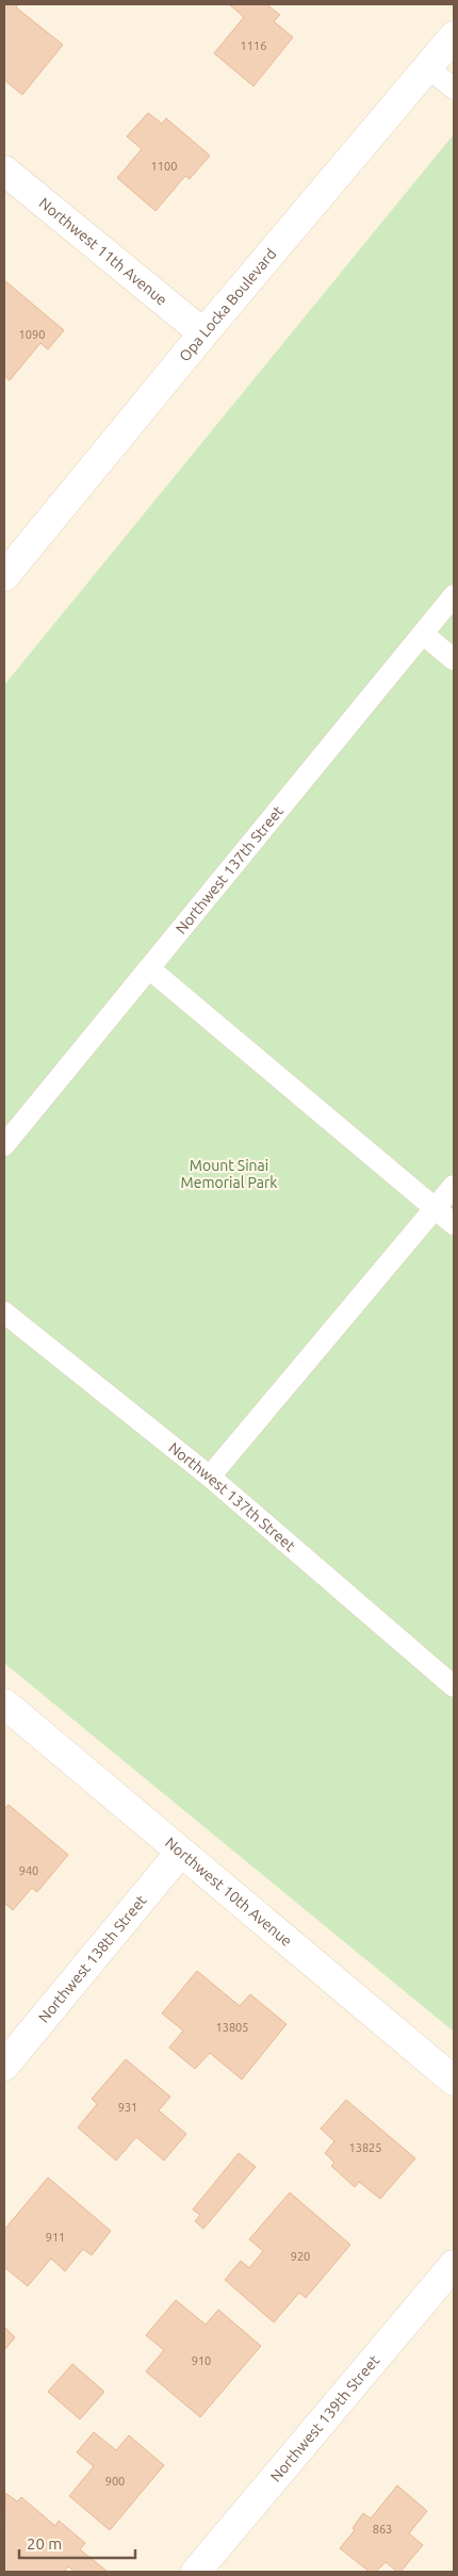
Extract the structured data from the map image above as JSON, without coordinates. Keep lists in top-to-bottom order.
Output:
{
  "streets": {
    "street": [
      "Northwest 11th Avenue",
      "Opa Locka Boulevard",
      "Northwest 10th Avenue",
      "Northwest 138th Street",
      "Northwest 139th Street"
    ],
    "lane": ["Northwest 137th Street"]
  },
  "crossings": [
    ["Northwest 11th Avenue", "Opa Locka Boulevard"],
    ["Northwest 10th Avenue", "Northwest 138th Street"]
  ],
  "parks": ["Mount Sinai Memorial Park"],
  "house_numbers": [
    "1116",
    "1100",
    "1090",
    "940",
    "13805",
    "931",
    "13825",
    "911",
    "920",
    "910",
    "900",
    "863"
  ],
  "scale_bar": "20 m"
}
